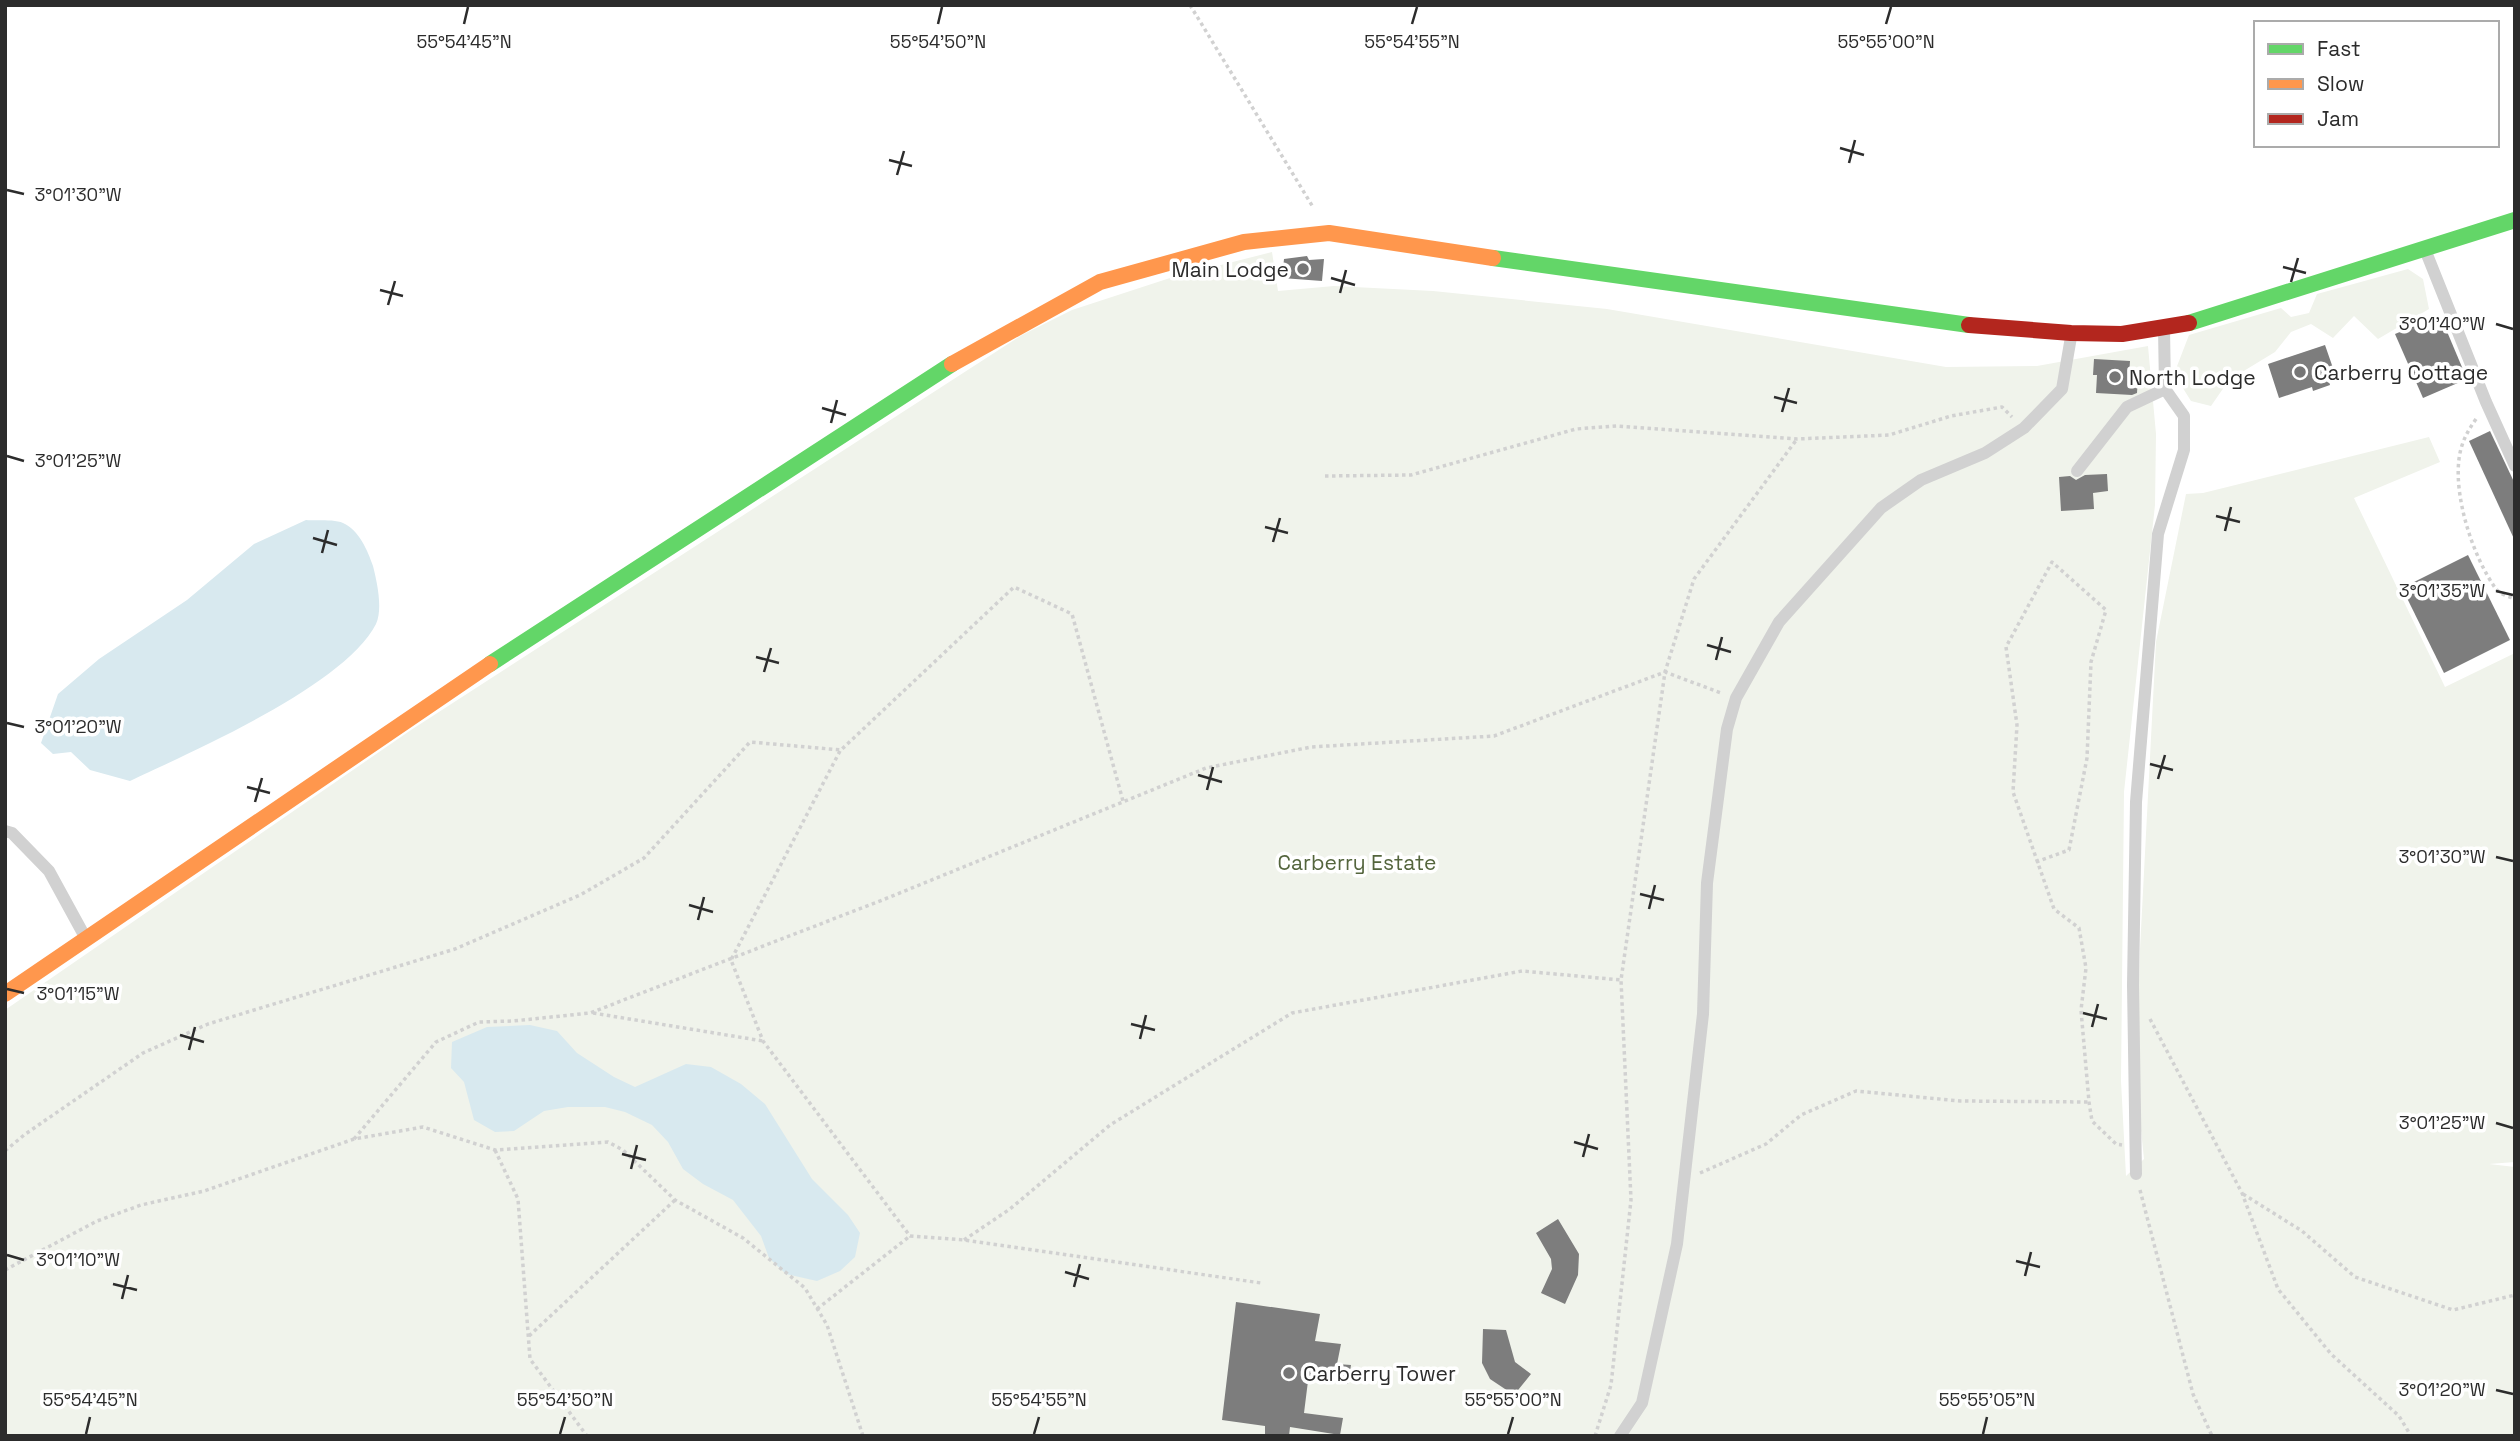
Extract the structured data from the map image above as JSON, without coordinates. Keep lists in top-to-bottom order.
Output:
{
  "parks": ["Carberry Estate"],
  "places": [
    "Main Lodge",
    "Carberry Cottage",
    "North Lodge",
    "Carberry Tower"
  ],
  "legend": ["Fast", "Slow", "Jam"],
  "coordinates": [
    "55°54'45\"N",
    "55°54'50\"N",
    "55°54'55\"N",
    "55°55'00\"N",
    "3°01'30\"W",
    "3°01'40\"W",
    "3°01'25\"W",
    "3°01'35\"W",
    "3°01'20\"W",
    "3°01'15\"W",
    "3°01'10\"W",
    "55°55'05\"N"
  ]
}
